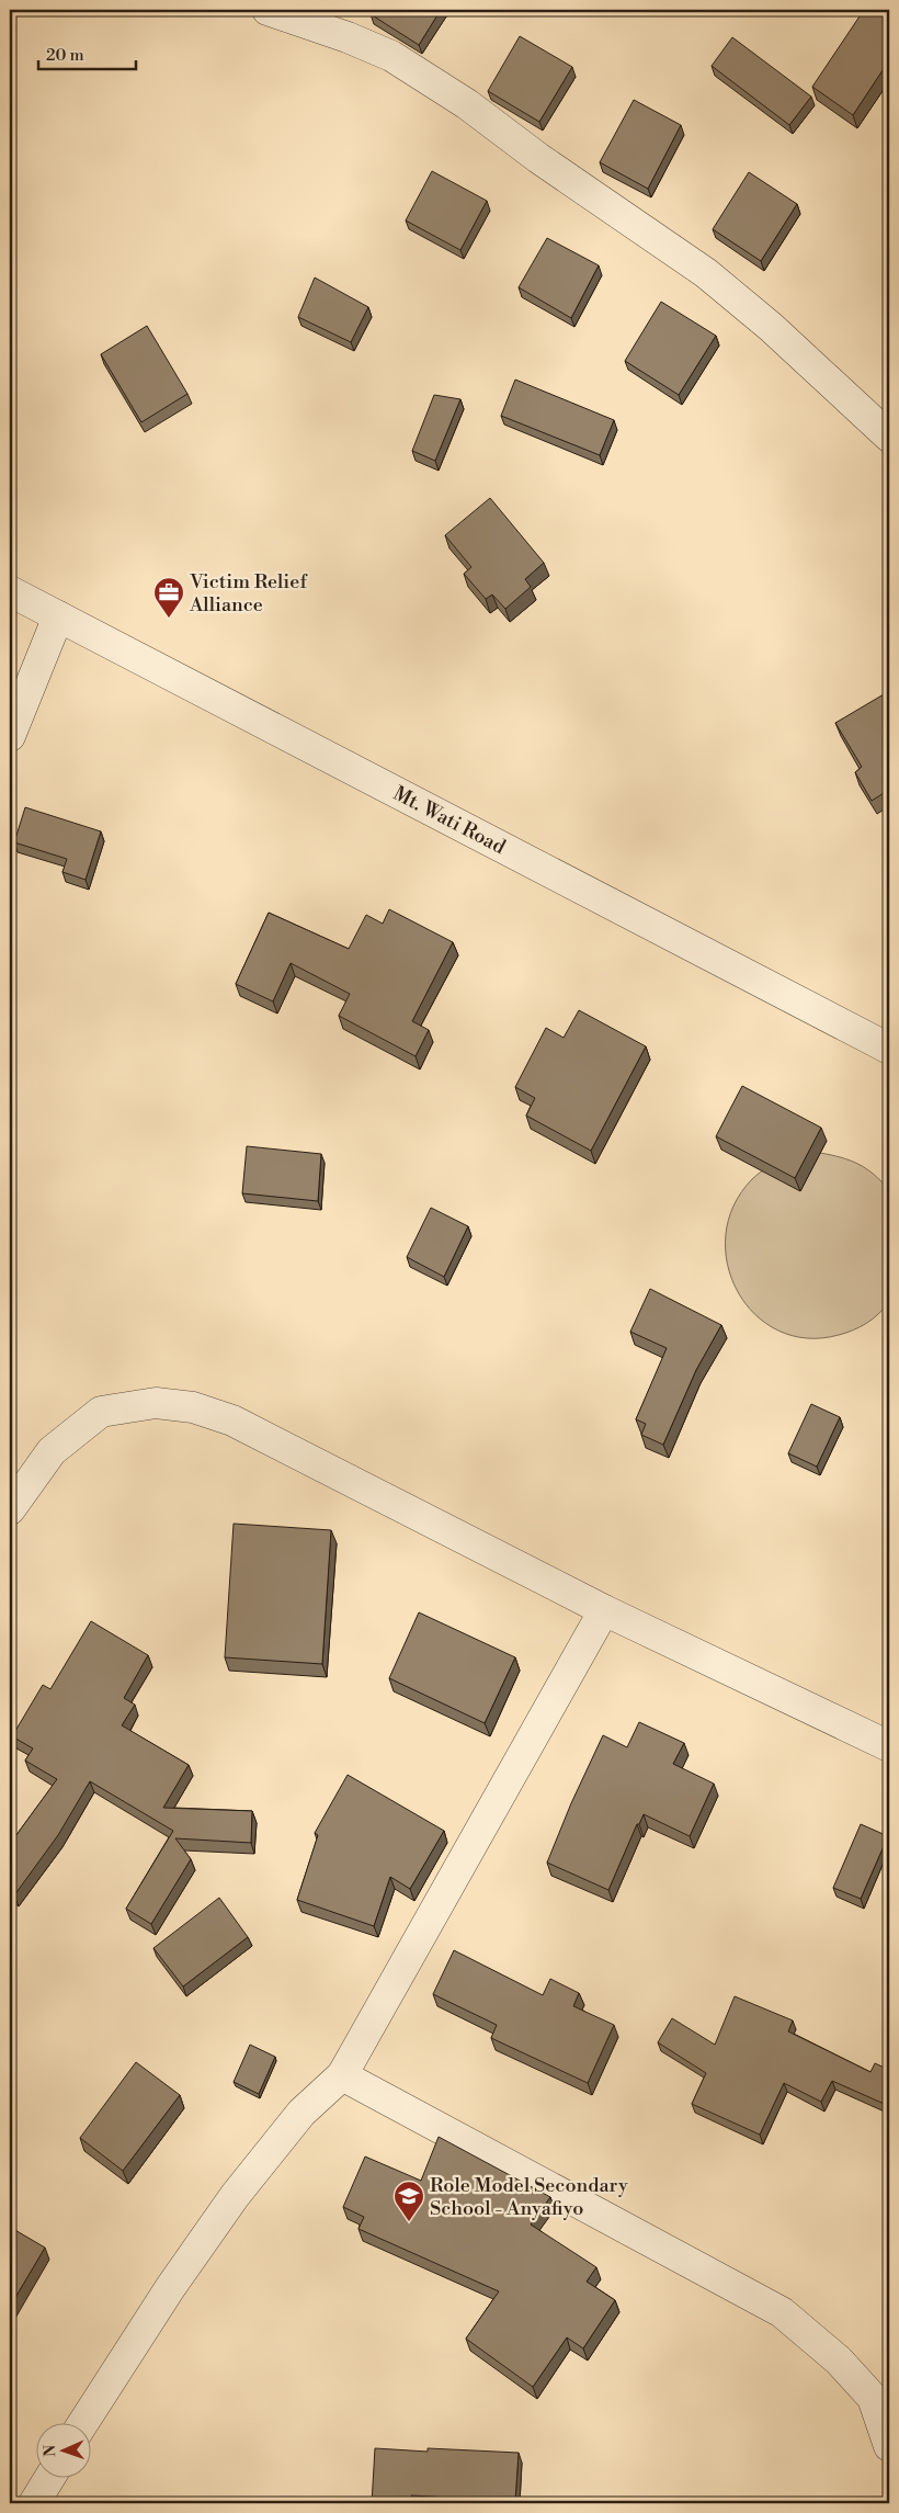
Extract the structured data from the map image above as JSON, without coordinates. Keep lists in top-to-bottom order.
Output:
{
  "streets": {
    "street": ["Mt. Wati Road"]
  },
  "places": {
    "office": ["Victim Relief Alliance"],
    "school or university": ["Role Model Secondary School - Anyafiyo"]
  },
  "scale_bar": "20 m",
  "north": "left"
}
